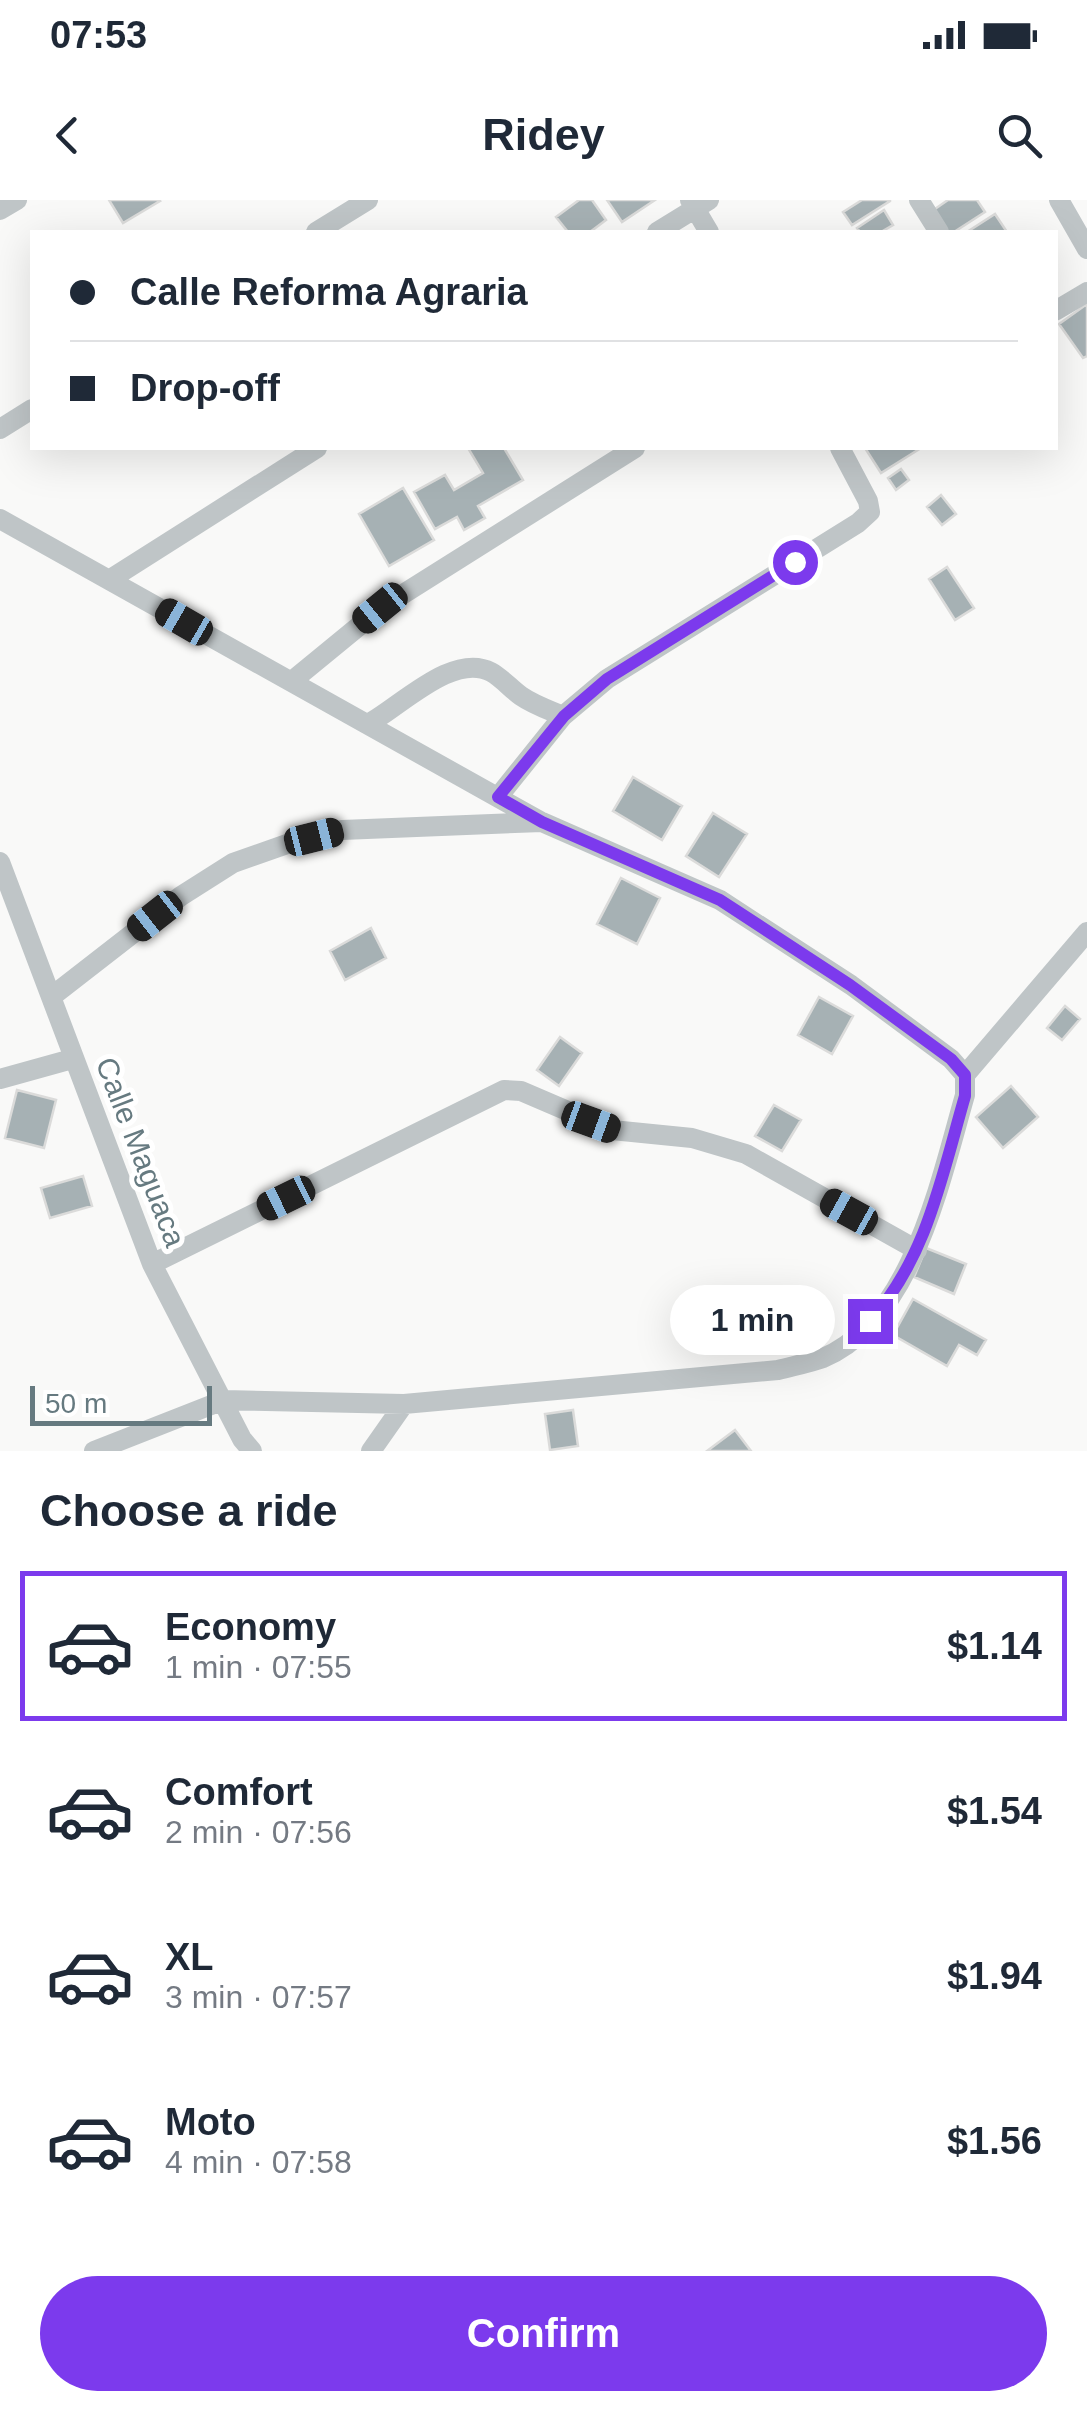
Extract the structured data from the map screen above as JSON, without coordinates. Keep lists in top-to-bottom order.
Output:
{
  "streets": {
    "street": ["Calle Maguaca"]
  },
  "scale_bar": "50 m",
  "page": {
    "status": "07:53",
    "header": "Ridey",
    "banner": ["Calle Reforma Agraria", "Drop-off"],
    "bubble": "1 min",
    "scale": "50 m",
    "heading": "Choose a ride",
    "list": [
      {
        "name": "Economy",
        "note": "1 min · 07:55",
        "value": "$1.14"
      },
      {
        "name": "Comfort",
        "note": "2 min · 07:56",
        "value": "$1.54"
      },
      {
        "name": "XL",
        "note": "3 min · 07:57",
        "value": "$1.94"
      },
      {
        "name": "Moto",
        "note": "4 min · 07:58",
        "value": "$1.56"
      }
    ],
    "buttons": "Confirm"
  }
}
